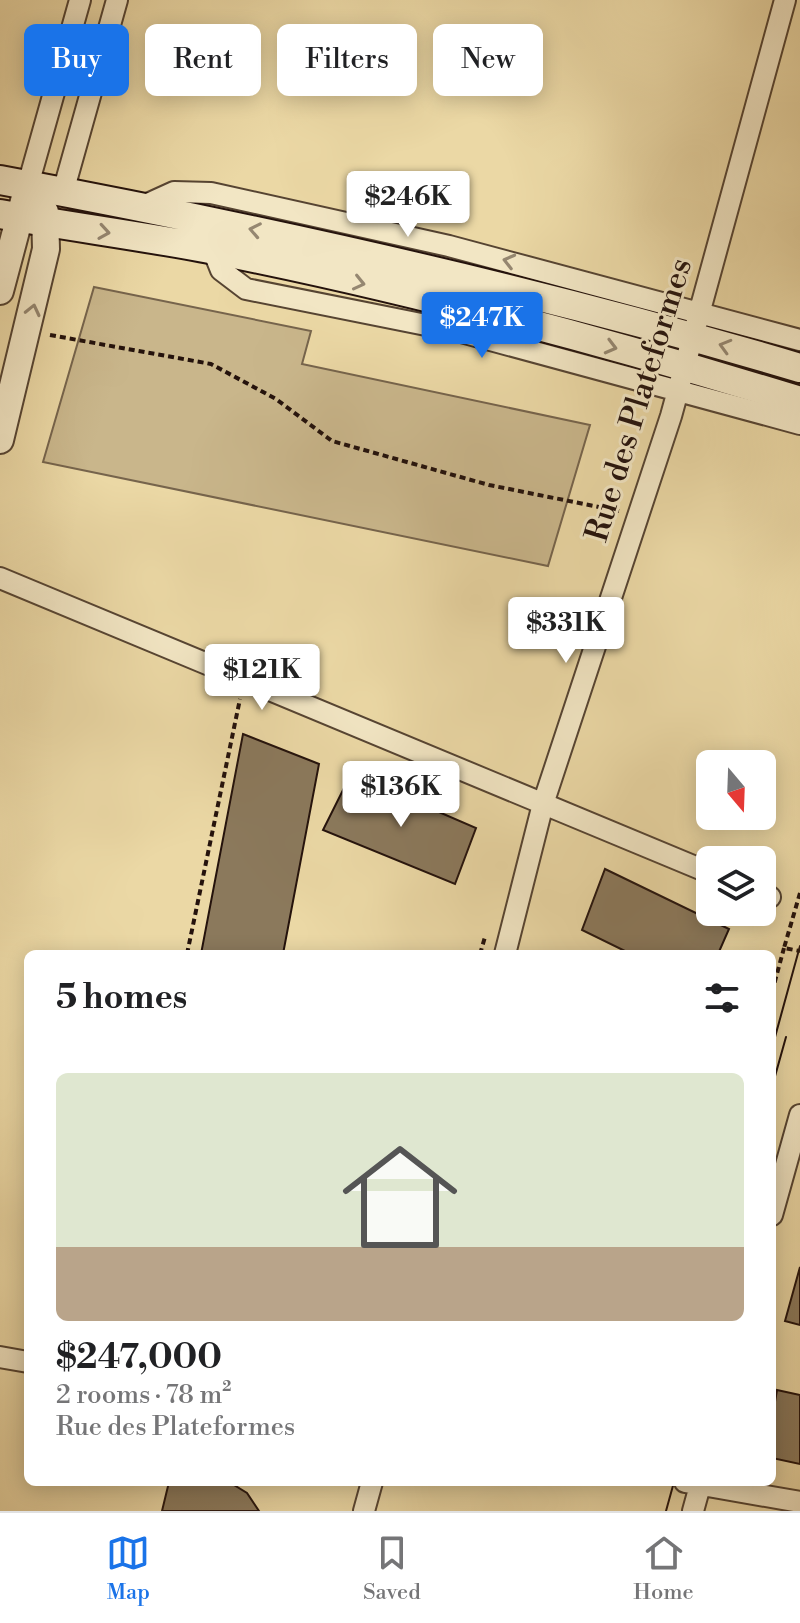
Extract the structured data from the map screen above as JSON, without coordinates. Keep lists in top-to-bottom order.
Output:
{
  "streets": {
    "street": ["Rue des Plateformes"]
  },
  "north": "bottom",
  "page": {
    "chip": [
      "Buy",
      "Rent",
      "Filters",
      "New"
    ],
    "price": [
      "$246K",
      "$247K",
      "$331K",
      "$121K",
      "$136K"
    ],
    "heading": "5 homes",
    "list": [
      {
        "name": "$247,000",
        "note": "2 rooms · 78 m² · Rue des Plateformes"
      }
    ],
    "tabs": ["Map", "Saved", "Home"]
  }
}
